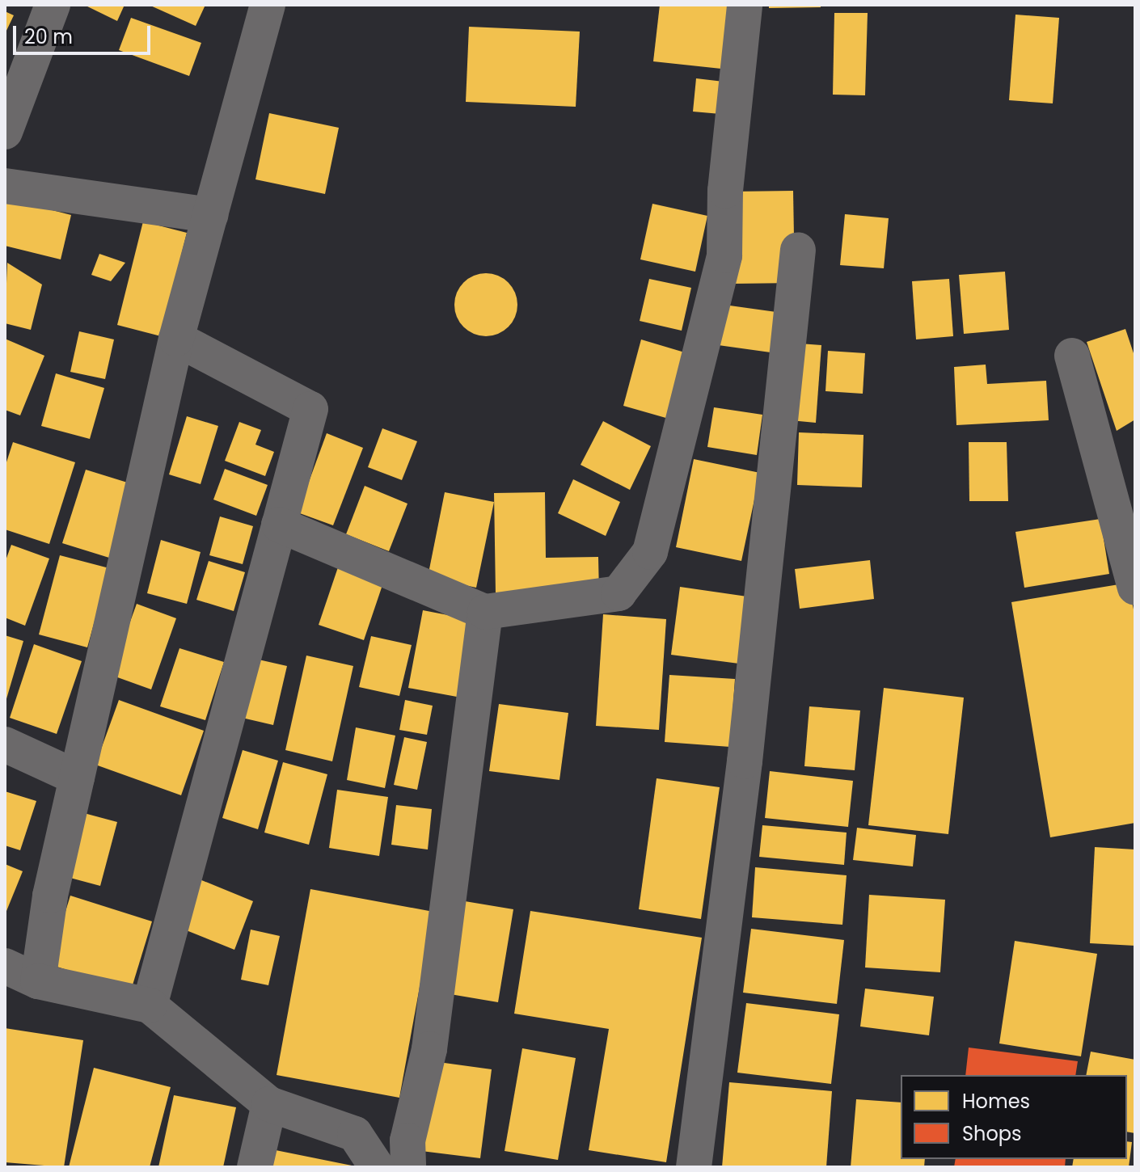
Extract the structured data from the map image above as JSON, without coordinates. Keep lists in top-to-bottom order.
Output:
{
  "legend": ["Homes", "Shops"],
  "scale_bar": "20 m"
}
